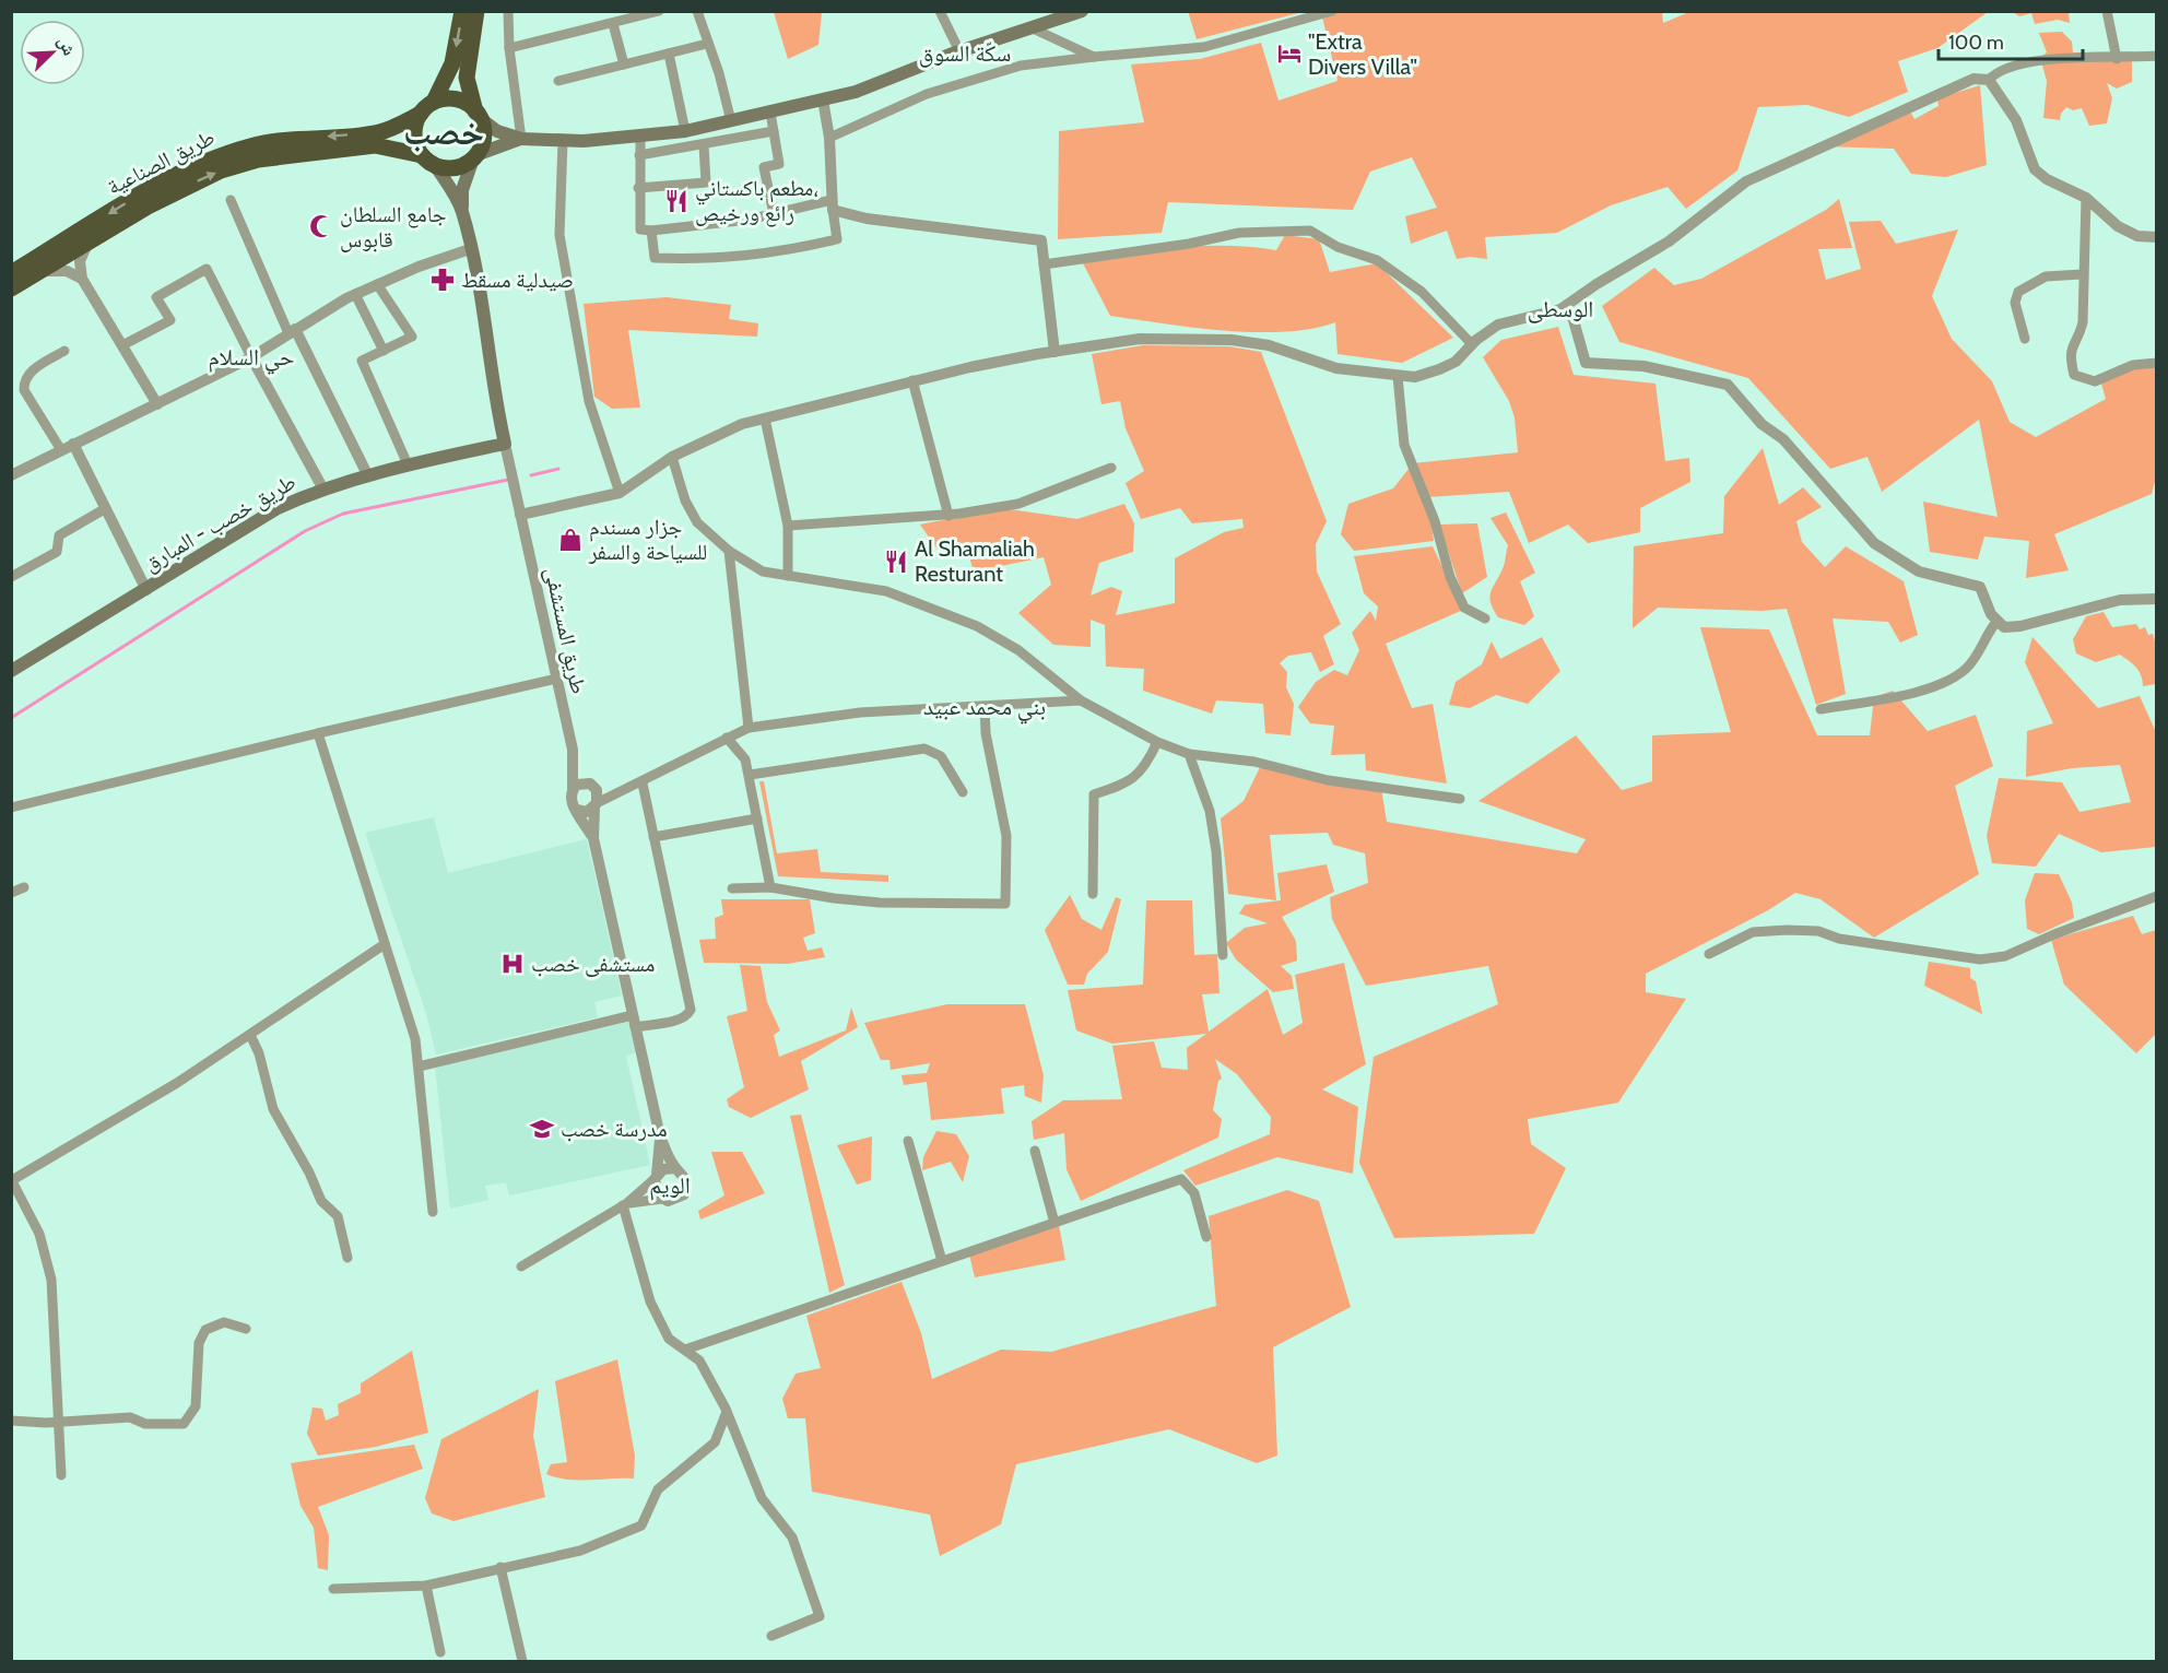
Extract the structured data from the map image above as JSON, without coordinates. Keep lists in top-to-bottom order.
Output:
{
  "streets": {
    "highway": ["طريق الصناعية"],
    "main road": ["طريق خصب - المبارق"],
    "street": ["طريق المستشفى"]
  },
  "crossings": [
    ["طريق خصب - المبارق", "طريق المستشفى"]
  ],
  "districts": [
    "سكّة السوق",
    "خصب",
    "الوسطى",
    "حي السلام",
    "بني محمد عبيد",
    "الويم"
  ],
  "places": {
    "hotel": ["\"Extra Divers Villa\""],
    "restaurant": ["مطعم باكستاني، رائع ورخيص", "Al Shamaliah Resturant"],
    "mosque": ["جامع السلطان قابوس"],
    "pharmacy": ["صيدلية مسقط"],
    "shop": ["جزار مسندم للسياحة والسفر"],
    "hospital": ["مستشفى خصب"],
    "school or university": ["مدرسة خصب"]
  },
  "scale_bar": "100 m",
  "north": "top right"
}
